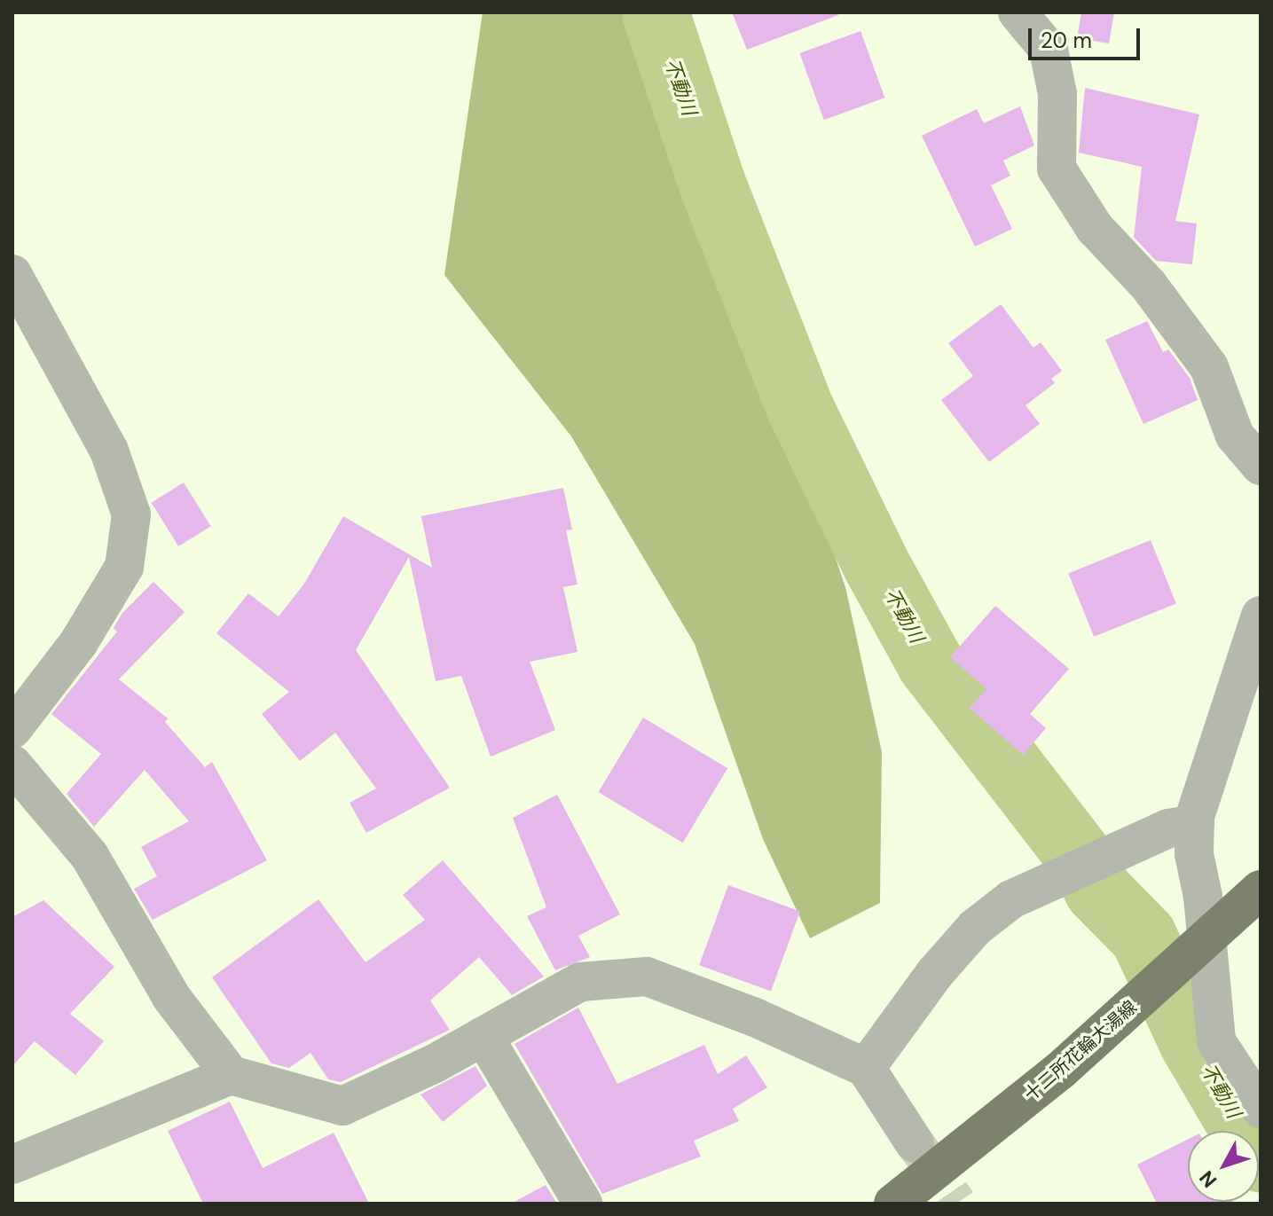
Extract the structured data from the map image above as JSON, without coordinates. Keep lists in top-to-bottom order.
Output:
{
  "streets": {
    "main road": ["十二所花輪大湯線"]
  },
  "water": ["不動川"],
  "scale_bar": "20 m",
  "north": "bottom left"
}
